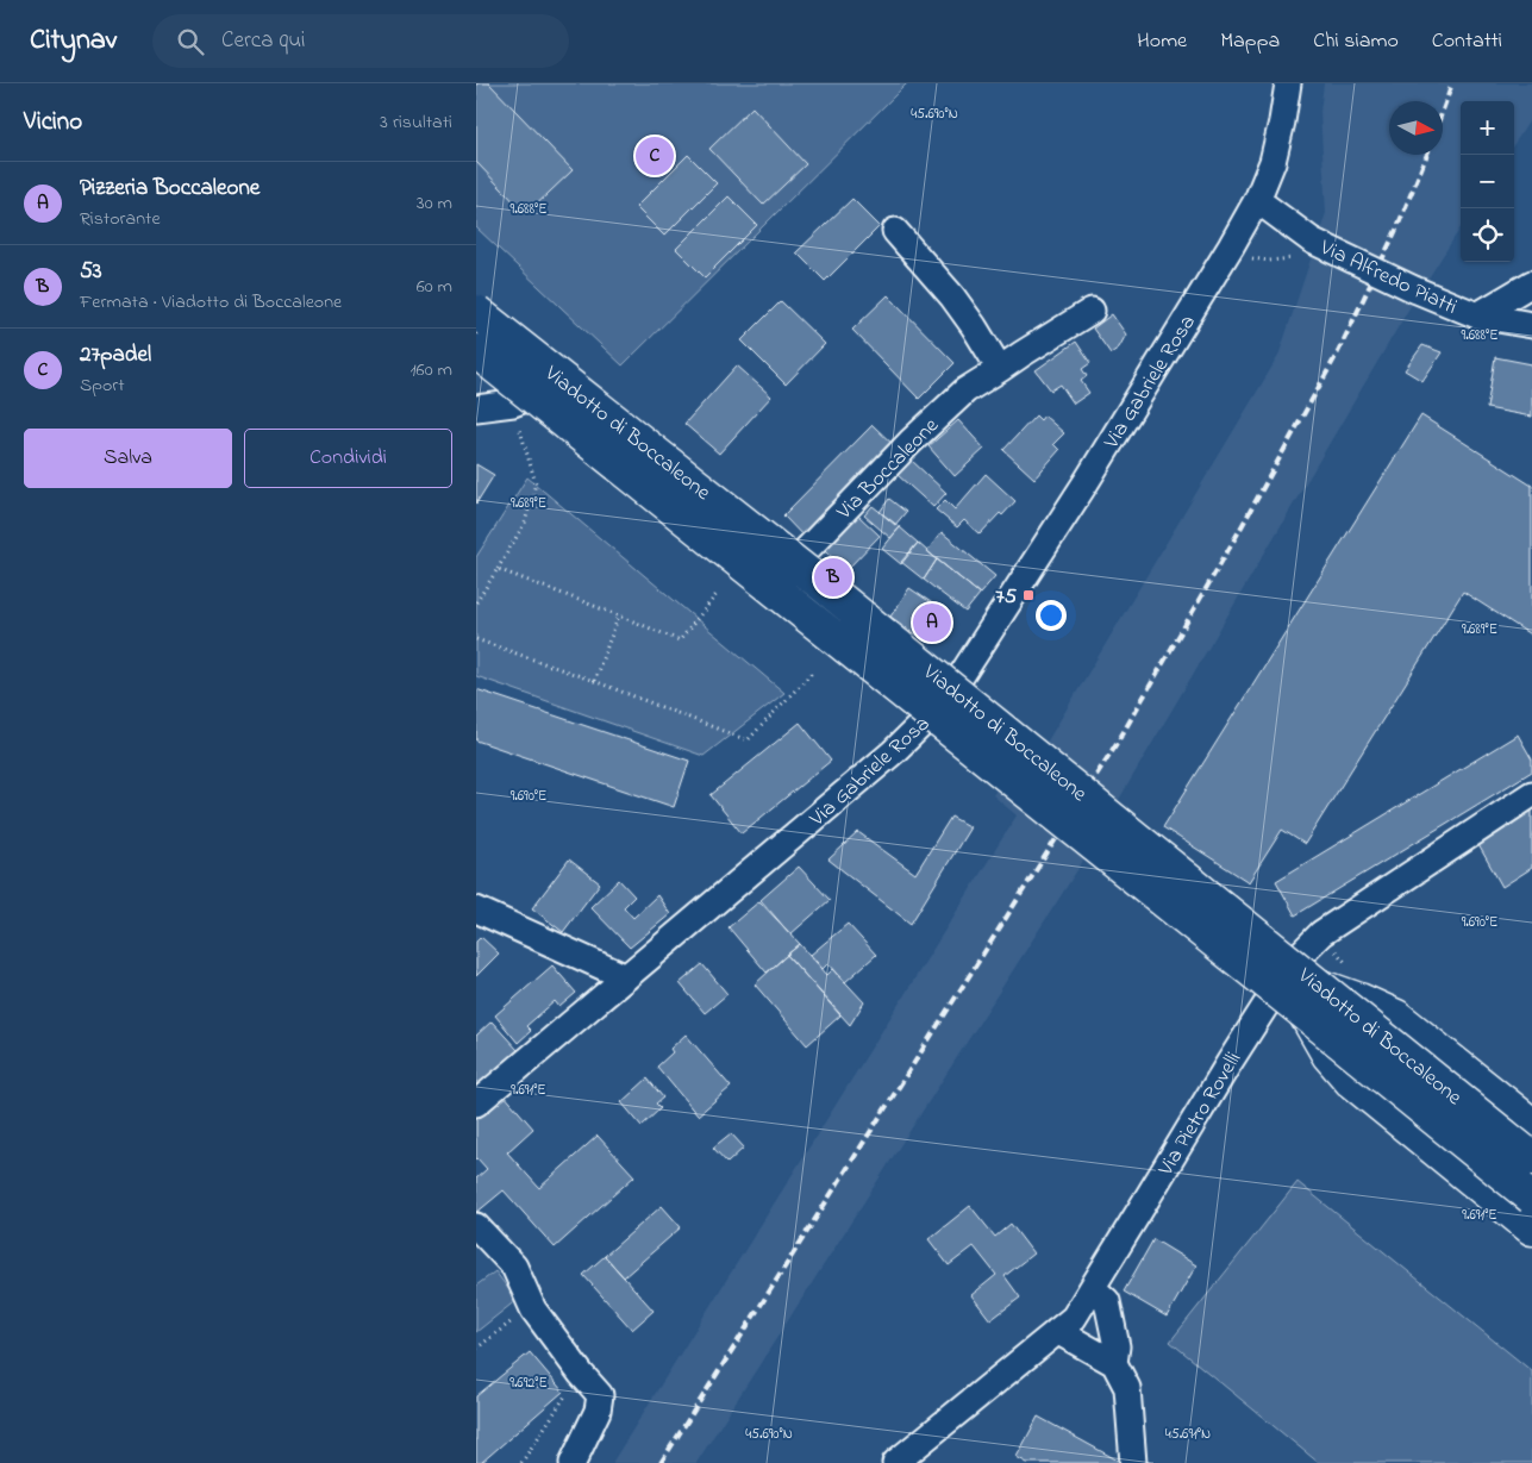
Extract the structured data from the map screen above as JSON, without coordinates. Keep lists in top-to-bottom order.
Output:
{
  "streets": {
    "highway": ["Viadotto di Boccaleone"],
    "street": [
      "Via Alfredo Piatti",
      "Via Gabriele Rosa",
      "Via Boccaleone",
      "Via Pietro Rovelli"
    ]
  },
  "crossings": [
    ["Via Alfredo Piatti", "Via Gabriele Rosa"]
  ],
  "places": {
    "transit": ["75"]
  },
  "north": "right",
  "page": {
    "header": "Citynav",
    "search": "Cerca qui",
    "nav": [
      "Home",
      "Mappa",
      "Chi siamo",
      "Contatti"
    ],
    "heading": ["Vicino", "3 risultati"],
    "map_buttons": ["+", "−"],
    "pins": ["C", "B", "A"],
    "list": [
      {
        "mark": "A",
        "name": "Pizzeria Boccaleone",
        "note": "Ristorante",
        "value": "30 m"
      },
      {
        "mark": "B",
        "name": "53",
        "note": "Fermata · Viadotto di Boccaleone",
        "value": "60 m"
      },
      {
        "mark": "C",
        "name": "27padel",
        "note": "Sport",
        "value": "160 m"
      }
    ],
    "buttons": ["Salva", "Condividi"]
  },
  "coordinates": [
    "45.690°N",
    "9.688°E",
    "9.689°E",
    "9.690°E",
    "9.691°E",
    "9.692°E",
    "45.691°N"
  ]
}
